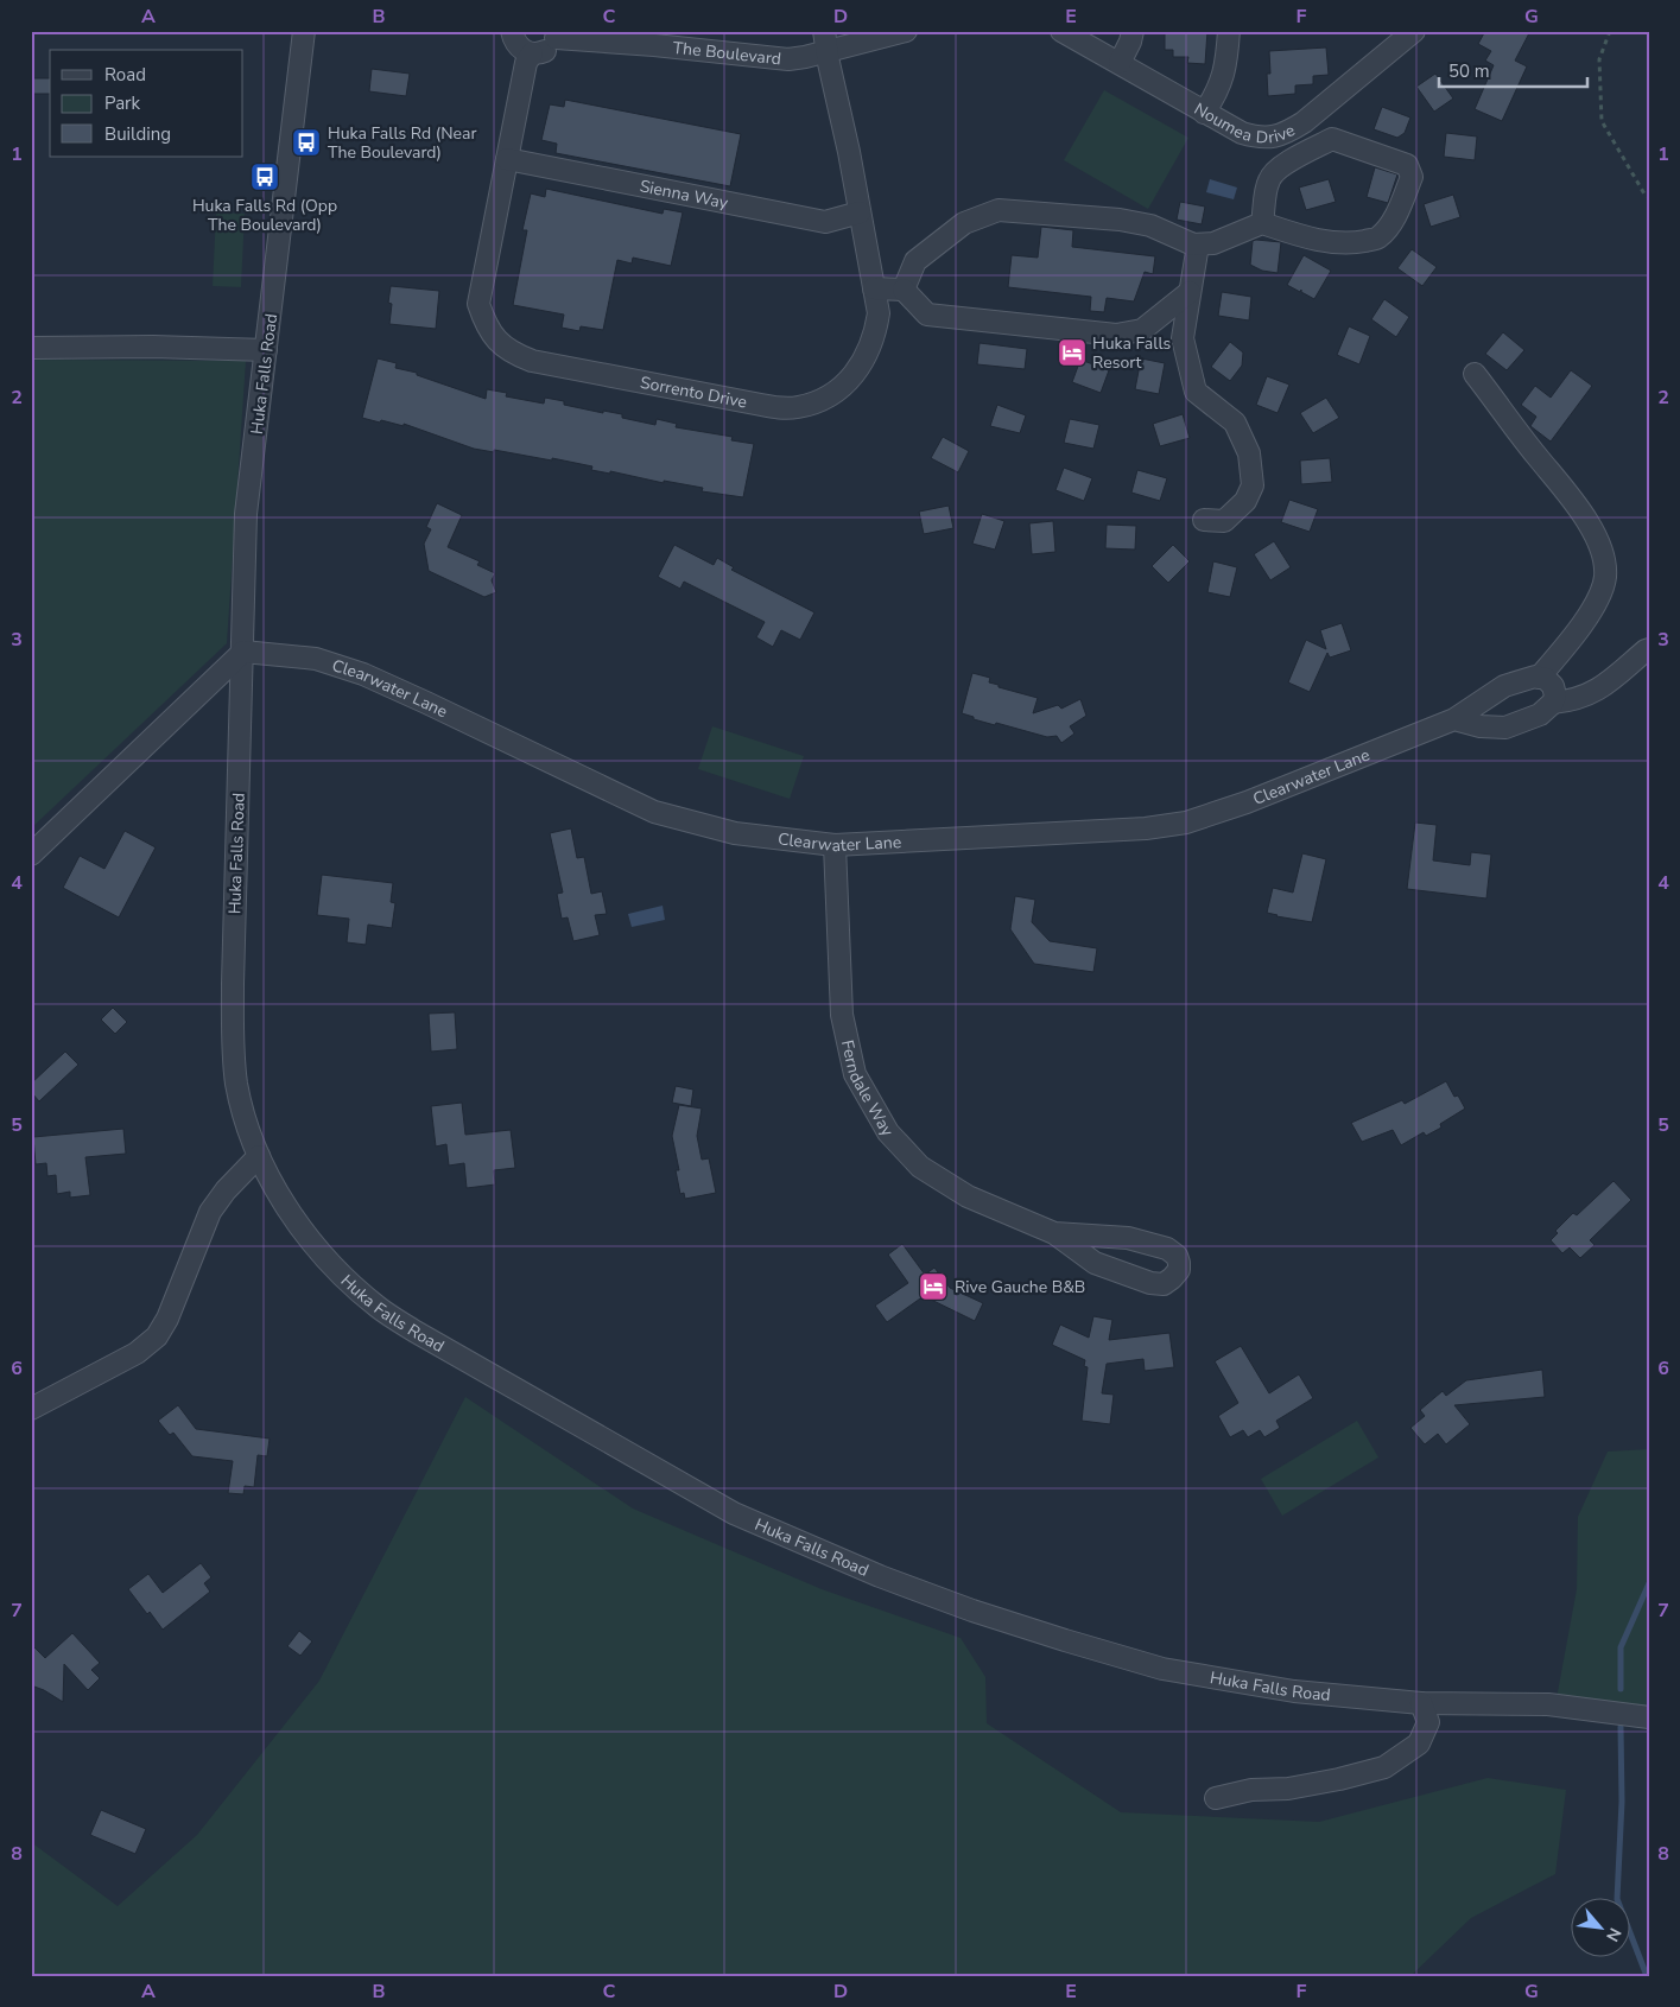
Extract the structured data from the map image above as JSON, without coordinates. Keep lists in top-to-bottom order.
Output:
{
  "streets": {
    "street": [
      "The Boulevard",
      "Noumea Drive",
      "Sienna Way",
      "Huka Falls Road",
      "Sorrento Drive",
      "Clearwater Lane",
      "Ferndale Way"
    ]
  },
  "crossings": [
    ["The Boulevard", "Sorrento Drive"],
    ["Sienna Way", "Sorrento Drive"],
    ["Huka Falls Road", "Clearwater Lane"],
    ["Clearwater Lane", "Ferndale Way"]
  ],
  "places": {
    "bus stop": ["Huka Falls Rd (Near The Boulevard)", "Huka Falls Rd (Opp The Boulevard)"],
    "hotel": ["Huka Falls Resort", "Rive Gauche B&B"]
  },
  "legend": ["Road", "Park", "Building"],
  "scale_bar": "50 m",
  "north": "bottom right",
  "grid": {
    "columns": [
      "A",
      "B",
      "C",
      "D",
      "E",
      "F",
      "G"
    ],
    "rows": [
      "1",
      "2",
      "3",
      "4",
      "5",
      "6",
      "7",
      "8"
    ]
  }
}
